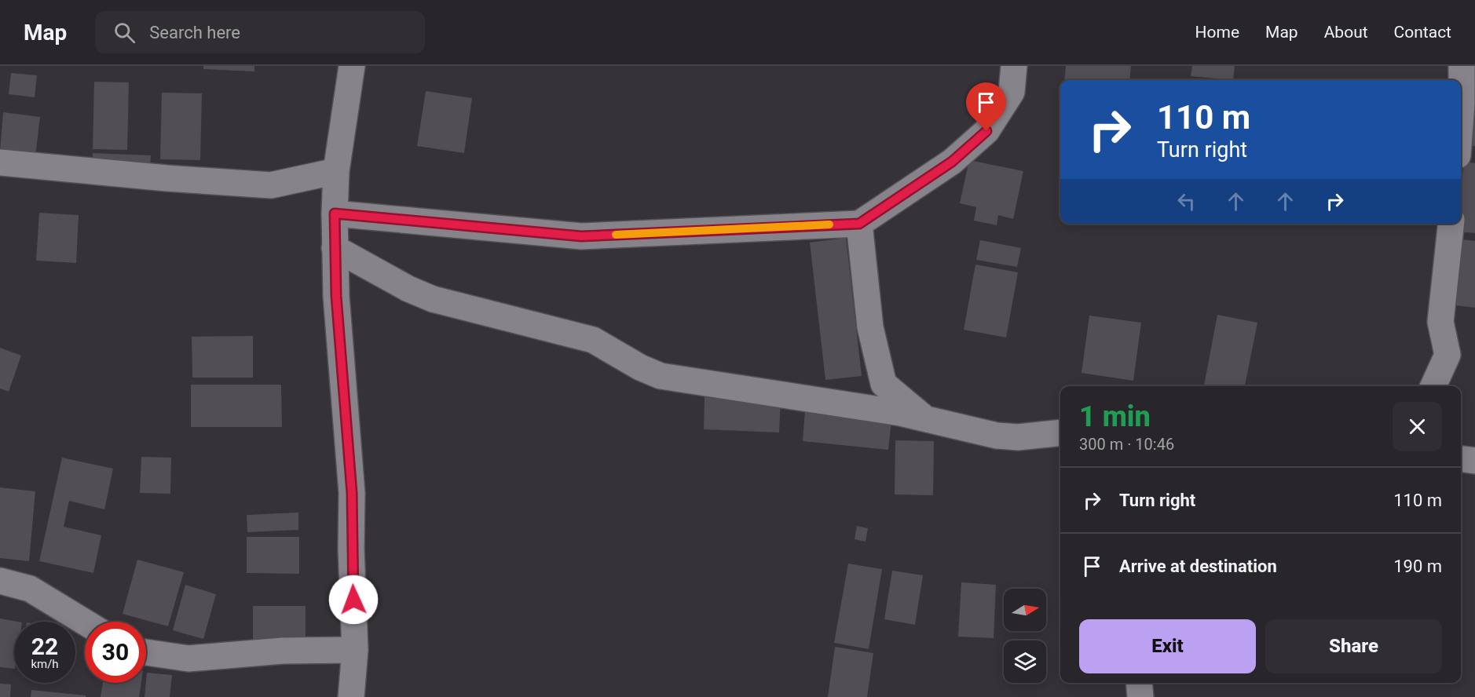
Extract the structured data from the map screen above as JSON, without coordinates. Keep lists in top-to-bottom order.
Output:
{
  "north": "right",
  "page": {
    "header": "Map",
    "search": "Search here",
    "nav": [
      "Home",
      "Map",
      "About",
      "Contact"
    ],
    "turn": ["110 m", "Turn right"],
    "heading": ["1 min", "300 m · 10:46"],
    "list": [
      {
        "name": "Turn right",
        "value": "110 m"
      },
      {
        "name": "Arrive at destination",
        "value": "190 m"
      }
    ],
    "buttons": ["Exit", "Share"],
    "speed": "22 km/h",
    "limit": "30"
  }
}
